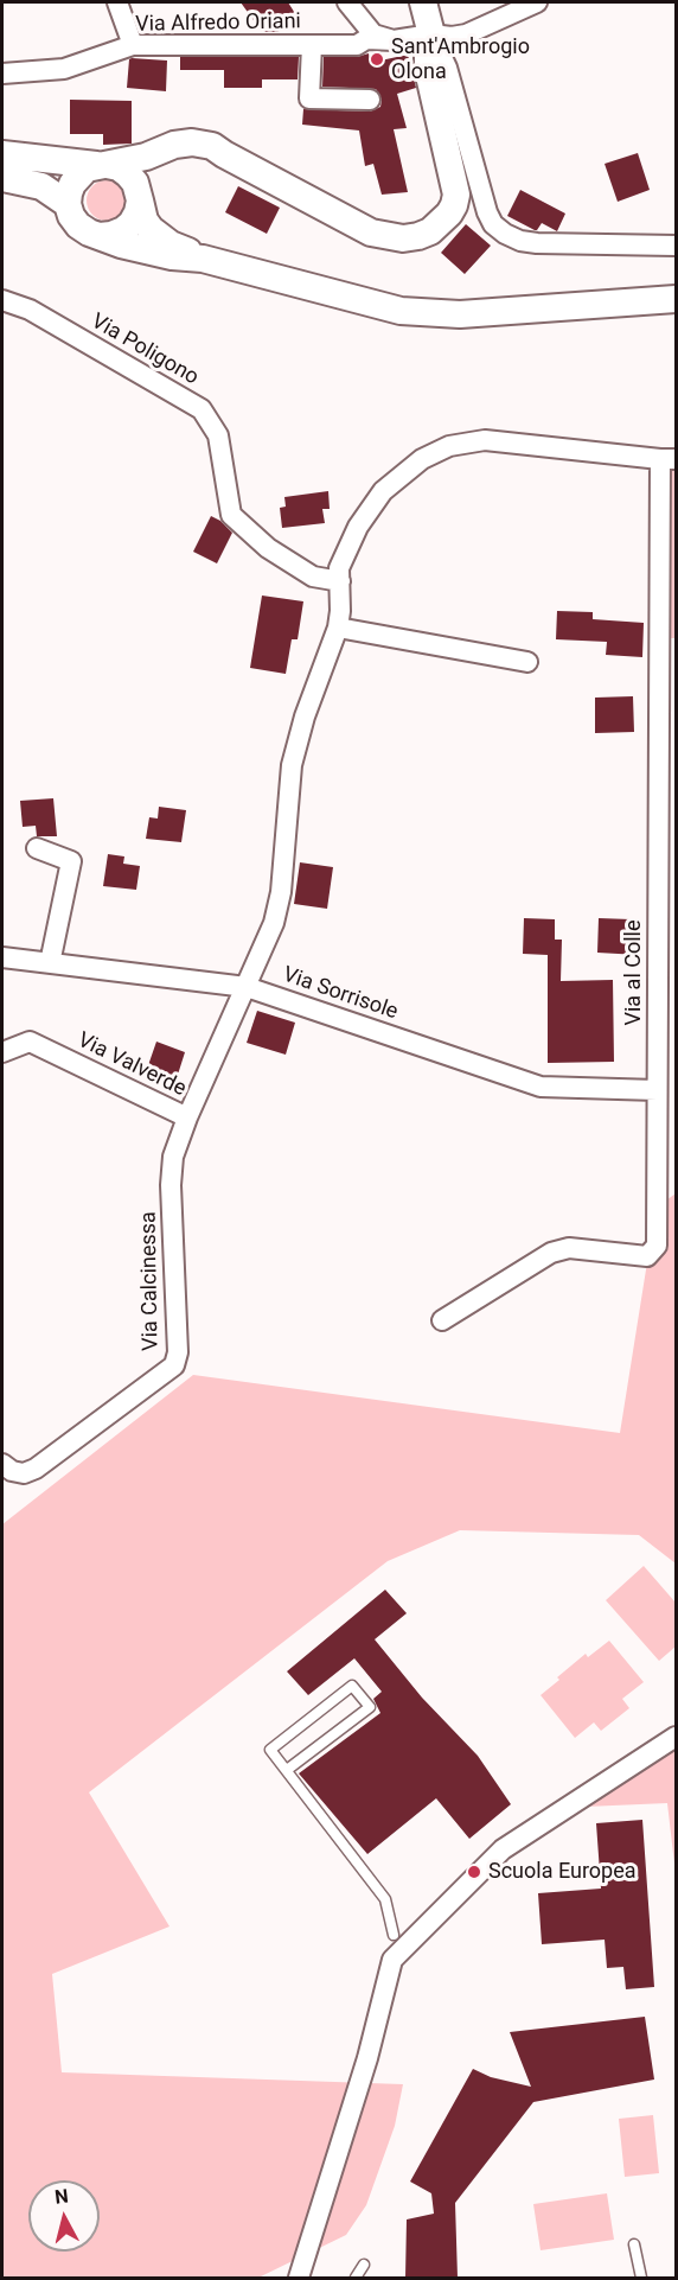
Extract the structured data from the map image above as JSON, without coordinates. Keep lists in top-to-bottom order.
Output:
{
  "streets": {
    "street": [
      "Via Alfredo Oriani",
      "Via Poligono",
      "Via al Colle",
      "Via Sorrisole",
      "Via Valverde",
      "Via Calcinessa"
    ]
  },
  "crossings": [
    ["Via al Colle", "Via Sorrisole"],
    ["Via Sorrisole", "Via Valverde"],
    ["Via Valverde", "Via Calcinessa"]
  ],
  "places": ["Sant'Ambrogio Olona", "Scuola Europea"],
  "north": "top"
}
